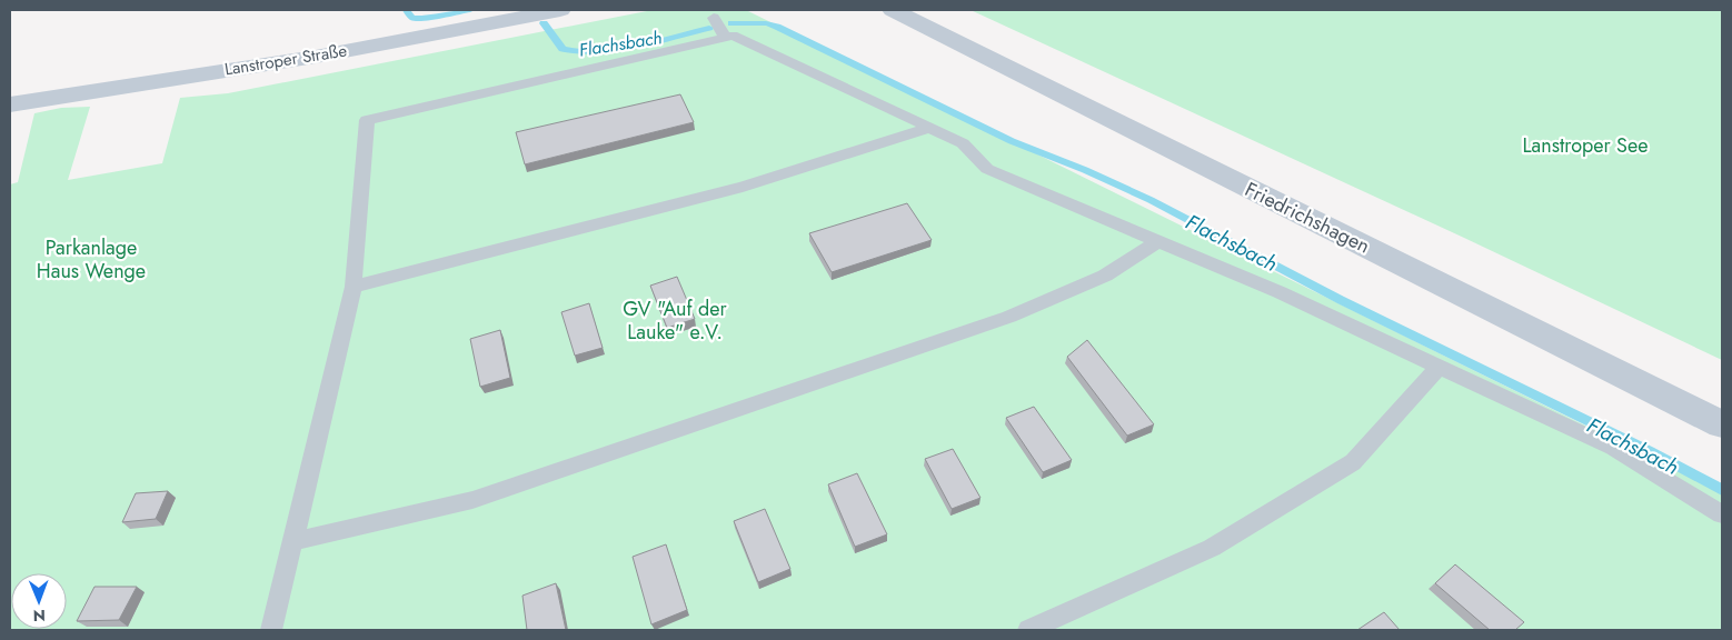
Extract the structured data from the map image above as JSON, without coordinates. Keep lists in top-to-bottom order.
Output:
{
  "streets": {
    "main road": ["Lanstroper Straße", "Friedrichshagen"]
  },
  "water": ["Flachsbach"],
  "parks": ["Lanstroper See", "Parkanlage Haus Wenge", "GV \"Auf der Lauke\" e.V."],
  "north": "bottom"
}
